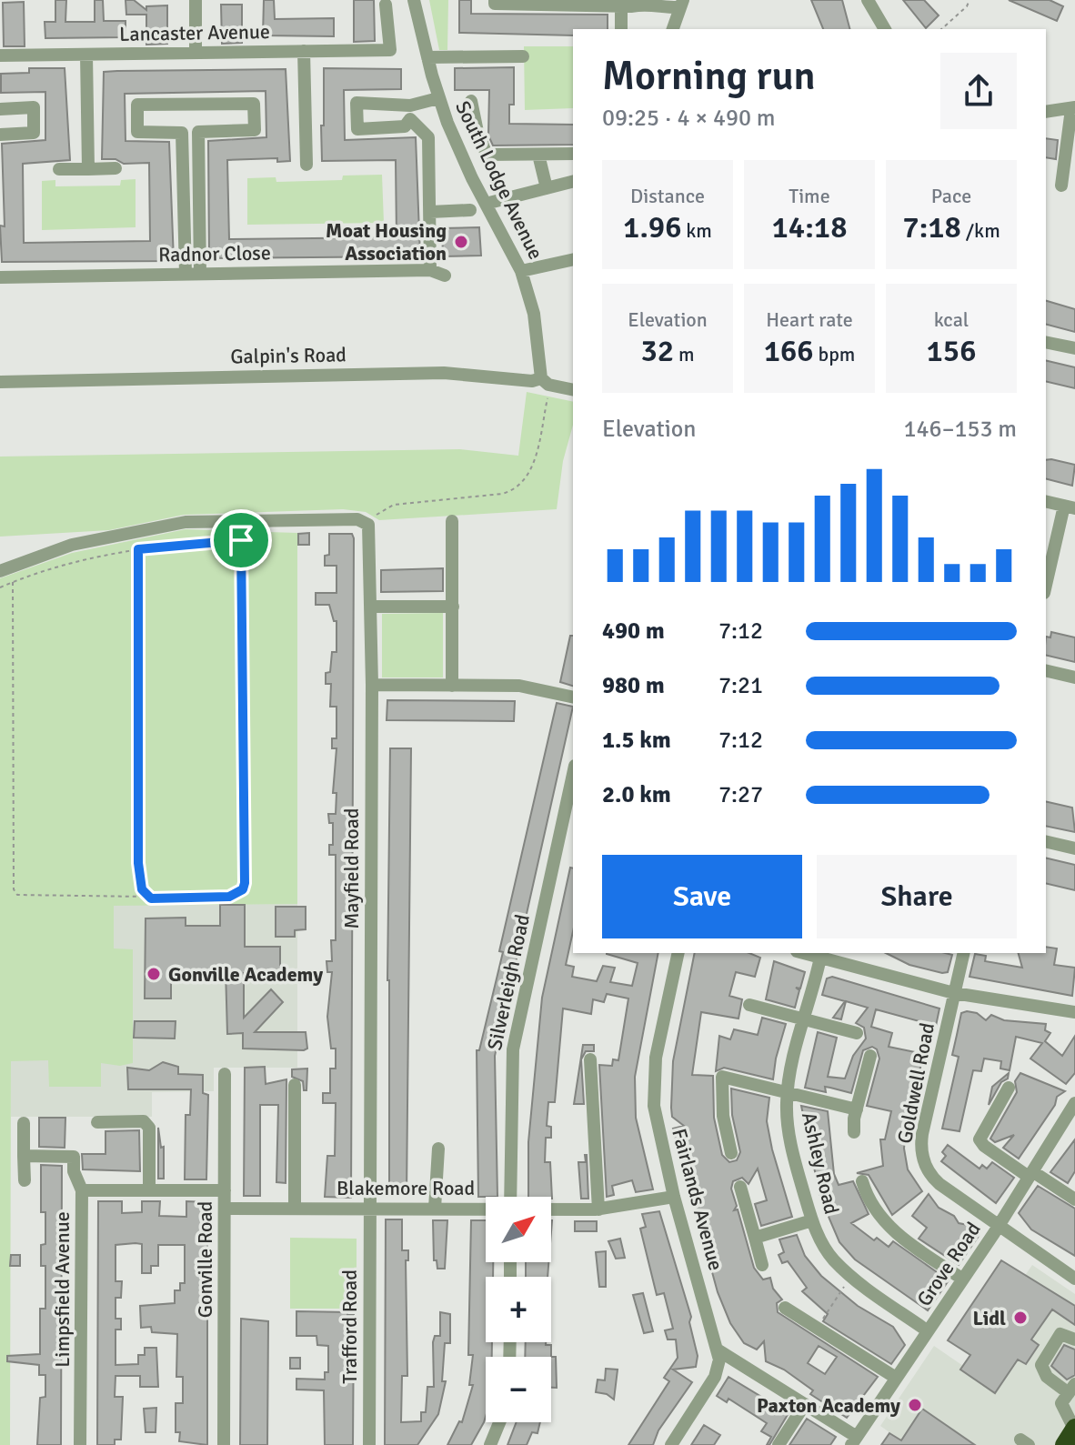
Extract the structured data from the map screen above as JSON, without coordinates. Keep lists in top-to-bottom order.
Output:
{
  "streets": {
    "street": [
      "Lancaster Avenue",
      "South Lodge Avenue",
      "Radnor Close",
      "Galpin's Road",
      "Mayfield Road",
      "Silverleigh Road",
      "Goldwell Road",
      "Ashley Road",
      "Blakemore Road",
      "Fairlands Avenue",
      "Gonville Road",
      "Grove Road",
      "Limpsfield Avenue",
      "Trafford Road"
    ]
  },
  "crossings": [
    ["South Lodge Avenue", "Galpin's Road"],
    ["Mayfield Road", "Blakemore Road"],
    ["Mayfield Road", "Trafford Road"],
    ["Goldwell Road", "Grove Road"],
    ["Ashley Road", "Grove Road"],
    ["Blakemore Road", "Fairlands Avenue"],
    ["Blakemore Road", "Gonville Road"],
    ["Blakemore Road", "Trafford Road"],
    ["Gonville Road", "Limpsfield Avenue"]
  ],
  "places": [
    "Moat Housing Association",
    "Gonville Academy",
    "Lidl",
    "Paxton Academy"
  ],
  "north": "top right",
  "page": {
    "heading": ["Morning run", "09:25 · 4 × 490 m"],
    "stats": [
      ["Distance", "1.96 km"],
      ["Time", "14:18"],
      ["Pace", "7:18 /km"],
      ["Elevation", "32 m"],
      ["Heart rate", "166 bpm"],
      ["kcal", "156"]
    ],
    "chart": ["Elevation", "146–153 m"],
    "list": [
      {
        "name": "490 m",
        "note": "7:12"
      },
      {
        "name": "980 m",
        "note": "7:21"
      },
      {
        "name": "1.5 km",
        "note": "7:12"
      },
      {
        "name": "2.0 km",
        "note": "7:27"
      }
    ],
    "buttons": ["Save", "Share"],
    "map_buttons": ["+", "−"]
  }
}
